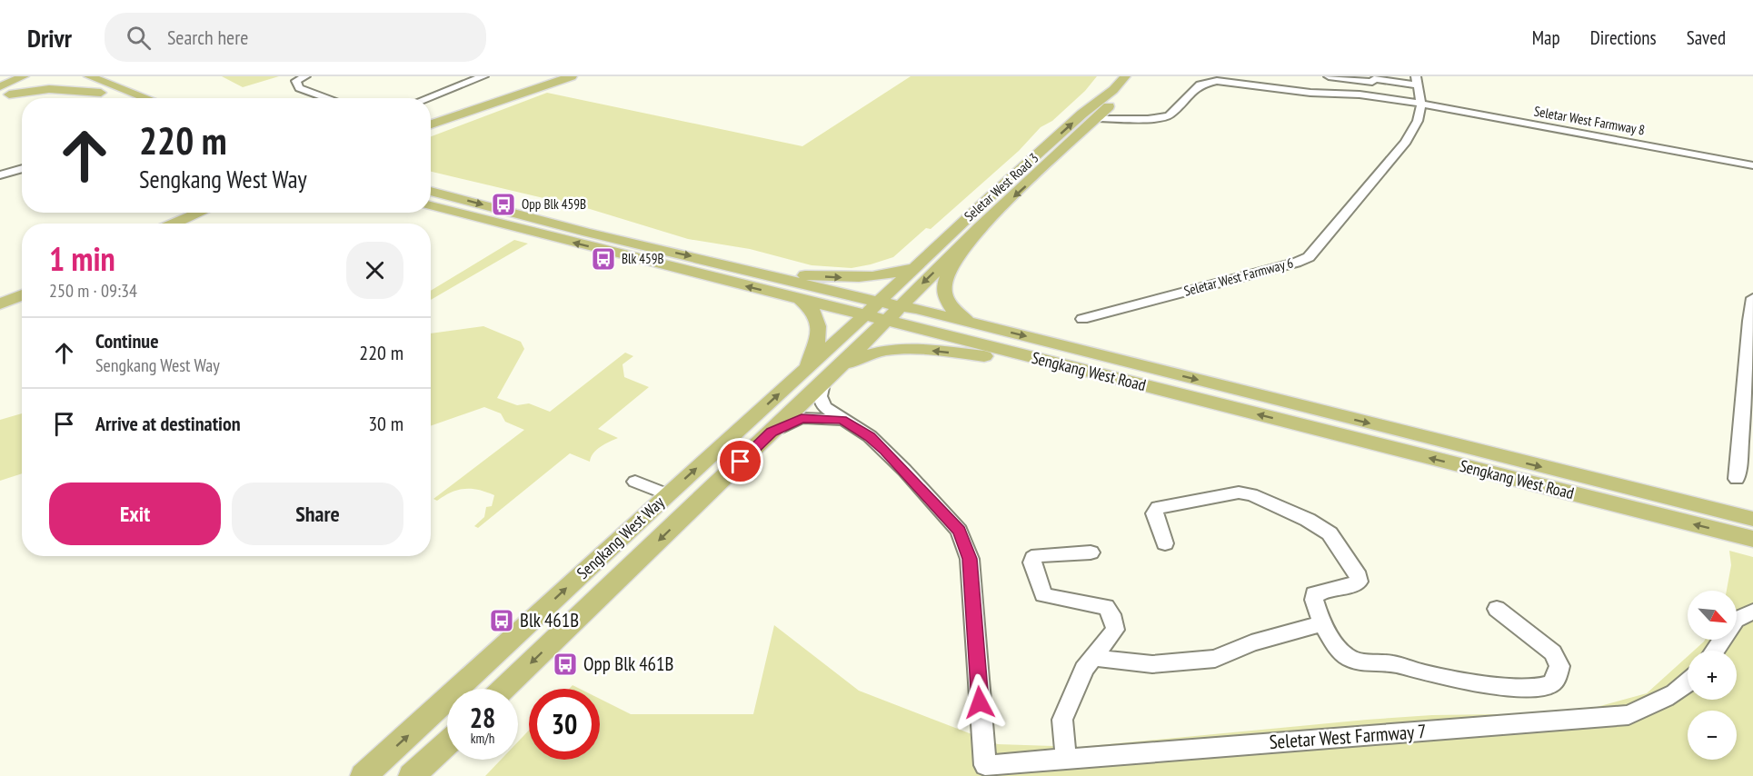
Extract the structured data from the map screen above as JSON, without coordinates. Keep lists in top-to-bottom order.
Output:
{
  "streets": {
    "main road": ["Seletar West Road 3", "Sengkang West Road", "Sengkang West Way"],
    "street": ["Seletar West Farmway 8", "Seletar West Farmway 6", "Seletar West Farmway 7"]
  },
  "crossings": [
    ["Seletar West Farmway 8", "Seletar West Road 3"],
    ["Seletar West Farmway 8", "Seletar West Farmway 6"],
    ["Seletar West Road 3", "Sengkang West Road"],
    ["Seletar West Road 3", "Sengkang West Way"],
    ["Sengkang West Road", "Sengkang West Way"]
  ],
  "places": {
    "bus stop": [
      "Opp Blk 459B",
      "Blk 459B",
      "Blk 461B",
      "Opp Blk 461B"
    ]
  },
  "north": "bottom right",
  "page": {
    "header": "Drivr",
    "search": "Search here",
    "nav": ["Map", "Directions", "Saved"],
    "turn": ["220 m", "Sengkang West Way"],
    "heading": ["1 min", "250 m · 09:34"],
    "list": [
      {
        "name": "Continue",
        "note": "Sengkang West Way",
        "value": "220 m"
      },
      {
        "name": "Arrive at destination",
        "value": "30 m"
      }
    ],
    "buttons": ["Exit", "Share"],
    "map_buttons": ["+", "−"],
    "speed": "28 km/h",
    "limit": "30"
  }
}
